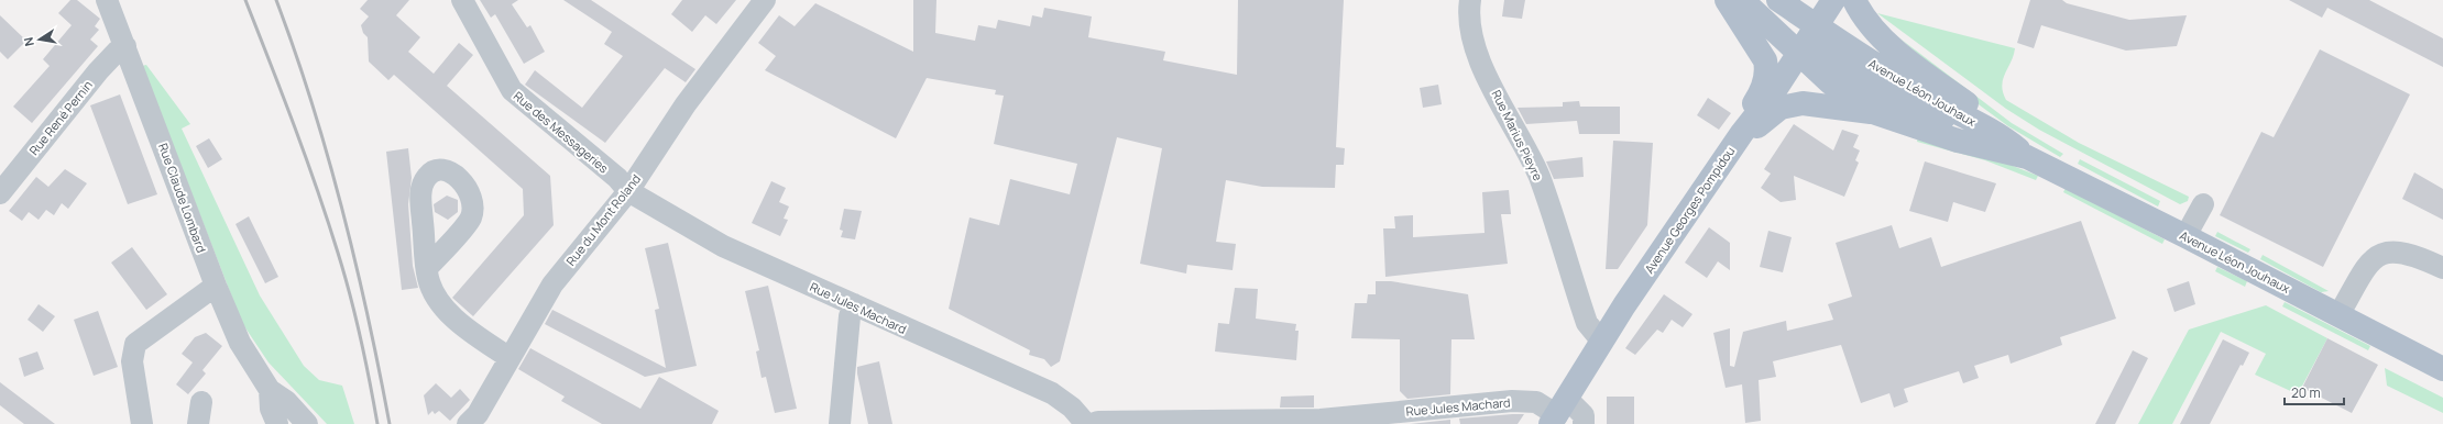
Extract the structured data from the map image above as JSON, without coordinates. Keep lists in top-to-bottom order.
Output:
{
  "streets": {
    "main road": ["Avenue Léon Jouhaux", "Avenue Georges Pompidou"],
    "street": [
      "Rue René Pernin",
      "Rue des Messageries",
      "Rue Marius Pieyre",
      "Rue Claude Lombard",
      "Rue du Mont Roland",
      "Rue Jules Machard"
    ]
  },
  "crossings": [
    ["Avenue Léon Jouhaux", "Avenue Georges Pompidou"],
    ["Rue René Pernin", "Rue Claude Lombard"],
    ["Rue des Messageries", "Rue du Mont Roland"],
    ["Rue des Messageries", "Rue Jules Machard"],
    ["Rue Marius Pieyre", "Avenue Georges Pompidou"],
    ["Avenue Georges Pompidou", "Rue Jules Machard"],
    ["Rue du Mont Roland", "Rue Jules Machard"]
  ],
  "scale_bar": "20 m",
  "north": "left"
}
